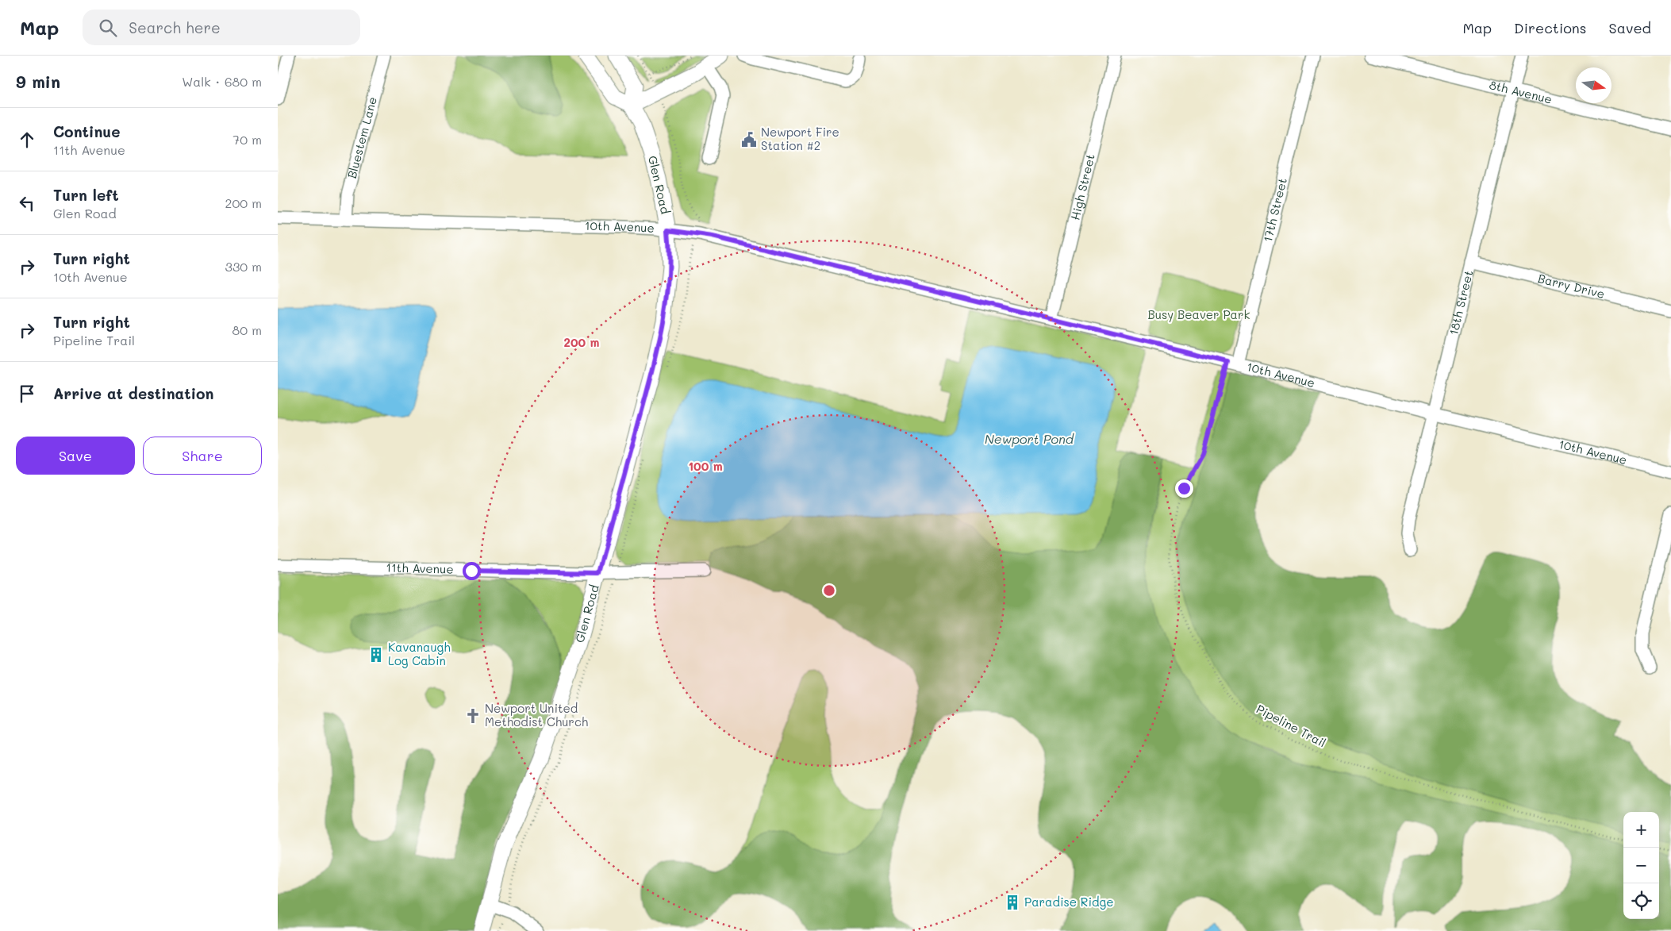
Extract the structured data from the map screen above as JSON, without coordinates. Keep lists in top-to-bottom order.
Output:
{
  "streets": {
    "street": [
      "8th Avenue",
      "Bluestem Lane",
      "Glen Road",
      "High Street",
      "17th Street",
      "10th Avenue",
      "Barry Drive",
      "18th Street",
      "11th Avenue"
    ],
    "path": ["Pipeline Trail"]
  },
  "crossings": [
    ["8th Avenue", "18th Street"],
    ["Bluestem Lane", "10th Avenue"],
    ["Glen Road", "10th Avenue"],
    ["Glen Road", "11th Avenue"],
    ["High Street", "10th Avenue"],
    ["17th Street", "10th Avenue"],
    ["17th Street", "Pipeline Trail"],
    ["10th Avenue", "18th Street"],
    ["10th Avenue", "Pipeline Trail"],
    ["Barry Drive", "18th Street"]
  ],
  "water": ["Newport Pond"],
  "parks": ["Busy Beaver Park"],
  "places": {
    "public building": ["Newport Fire Station #2"],
    "building": ["Kavanaugh Log Cabin", "Paradise Ridge"],
    "church": ["Newport United Methodist Church"]
  },
  "north": "right",
  "page": {
    "header": "Map",
    "search": "Search here",
    "nav": ["Map", "Directions", "Saved"],
    "heading": ["9 min", "Walk · 680 m"],
    "list": [
      ["Continue", "11th Avenue", "70 m"],
      ["Turn left", "Glen Road", "200 m"],
      ["Turn right", "10th Avenue", "330 m"],
      ["Turn right", "Pipeline Trail", "80 m"],
      "Arrive at destination"
    ],
    "buttons": ["Save", "Share"],
    "map_buttons": ["+", "−"]
  },
  "rings": ["200 m", "100 m"]
}
